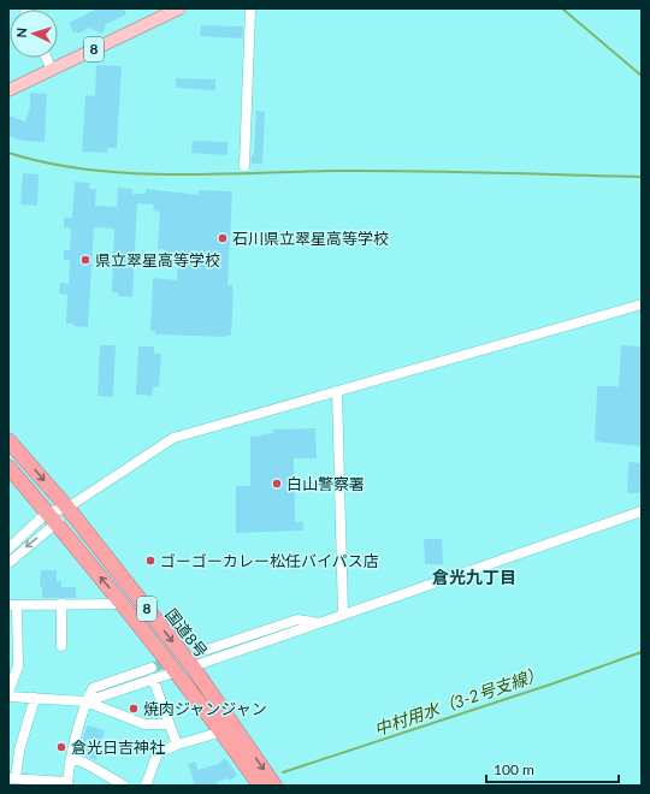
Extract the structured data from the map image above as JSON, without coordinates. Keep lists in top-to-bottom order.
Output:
{
  "streets": {
    "highway": ["8", "国道8号"]
  },
  "districts": ["倉光九丁目"],
  "water": ["中村用水（3-2号支線）"],
  "places": [
    "石川県立翠星高等学校",
    "県立翠星高等学校",
    "白山警察署",
    "ゴーゴーカレー松任バイパス店",
    "焼肉ジャンジャン",
    "倉光日吉神社"
  ],
  "scale_bar": "100 m",
  "north": "left"
}
